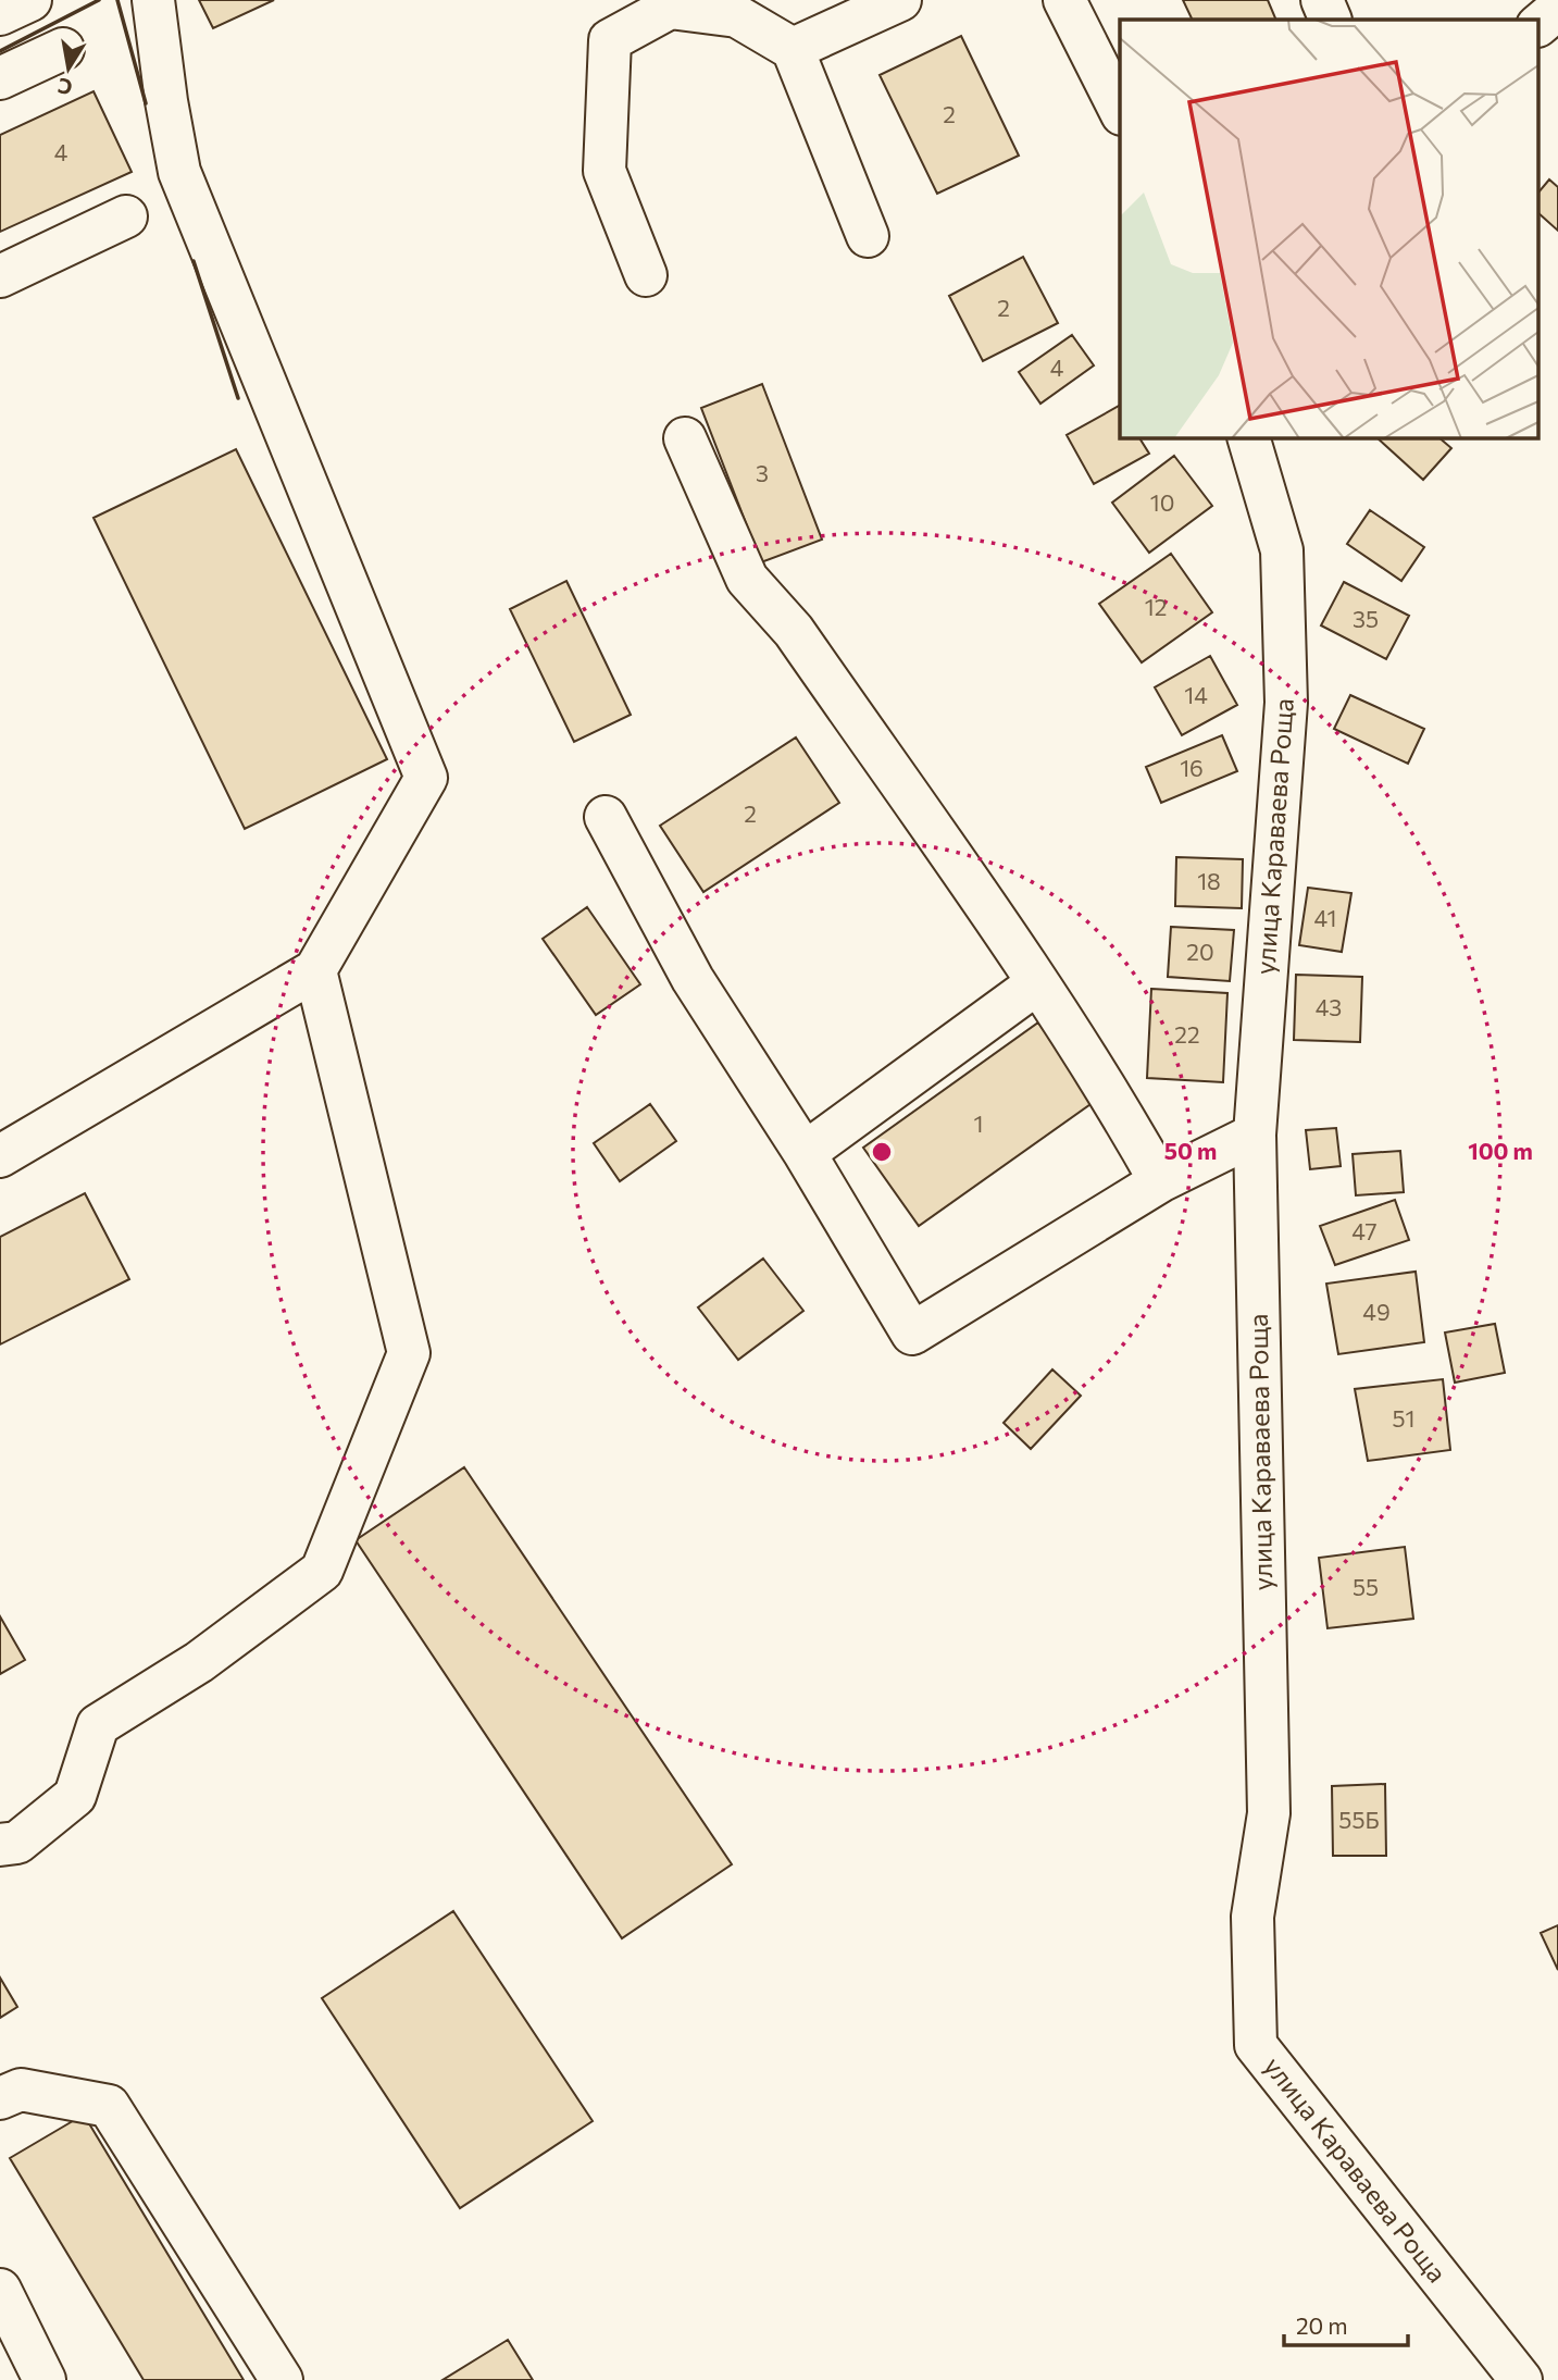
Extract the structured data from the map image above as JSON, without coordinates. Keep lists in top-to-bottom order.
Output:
{
  "streets": {
    "street": ["улица Караваева Роща"]
  },
  "house_numbers": [
    "2",
    "4",
    "2",
    "4",
    "3",
    "10",
    "12",
    "35",
    "14",
    "16",
    "2",
    "18",
    "41",
    "20",
    "43",
    "22",
    "1",
    "47",
    "49",
    "51",
    "55",
    "55Б"
  ],
  "scale_bar": "20 m",
  "north": "bottom",
  "rings": ["50 m", "100 m"]
}
